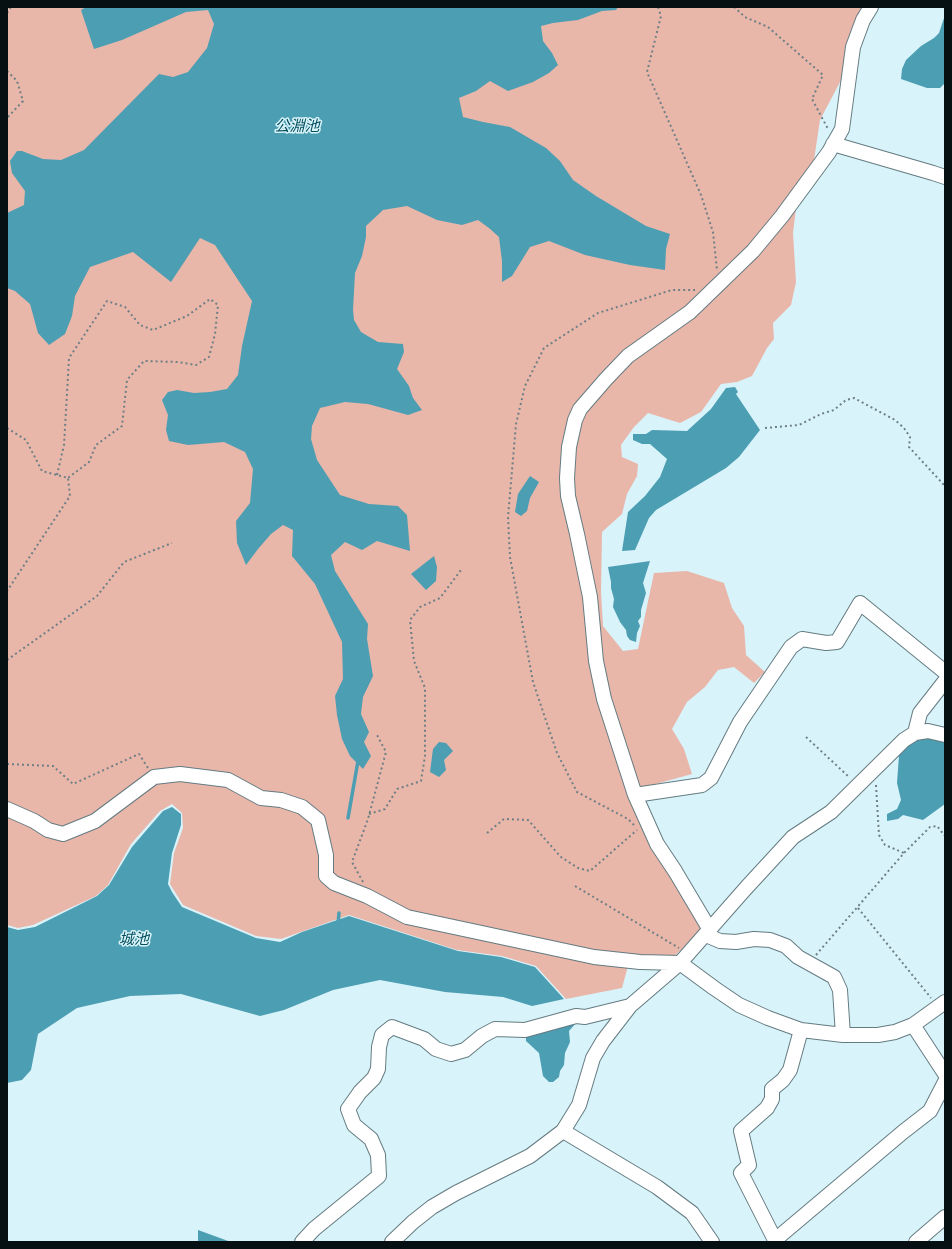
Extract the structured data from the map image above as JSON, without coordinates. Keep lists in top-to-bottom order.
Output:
{
  "water": ["公淵池", "城池"]
}
